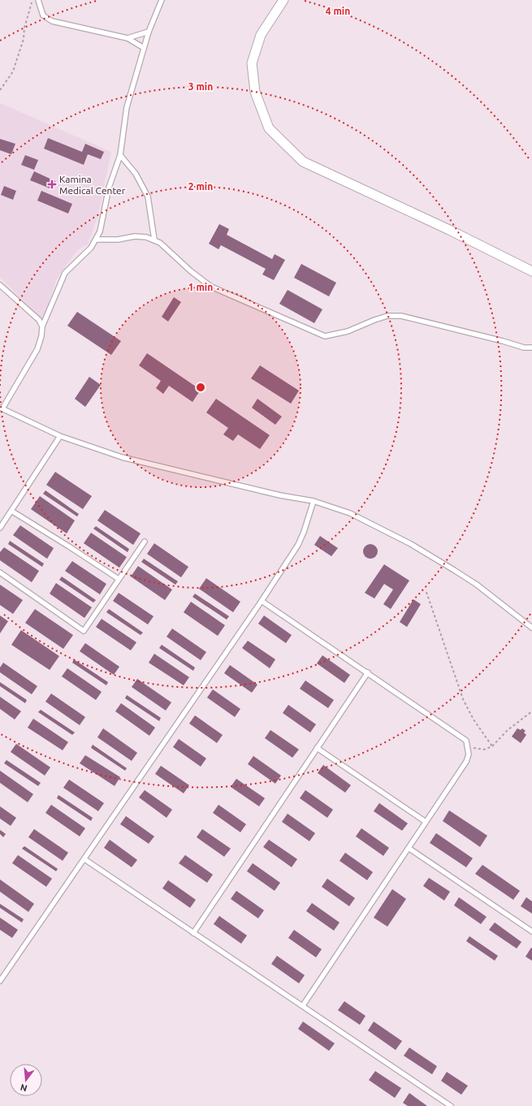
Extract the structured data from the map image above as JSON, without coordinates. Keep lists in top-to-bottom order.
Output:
{
  "places": {
    "health": ["Kamina Medical Center"]
  },
  "north": "bottom",
  "rings": [
    "4 min",
    "3 min",
    "2 min",
    "1 min"
  ]
}
